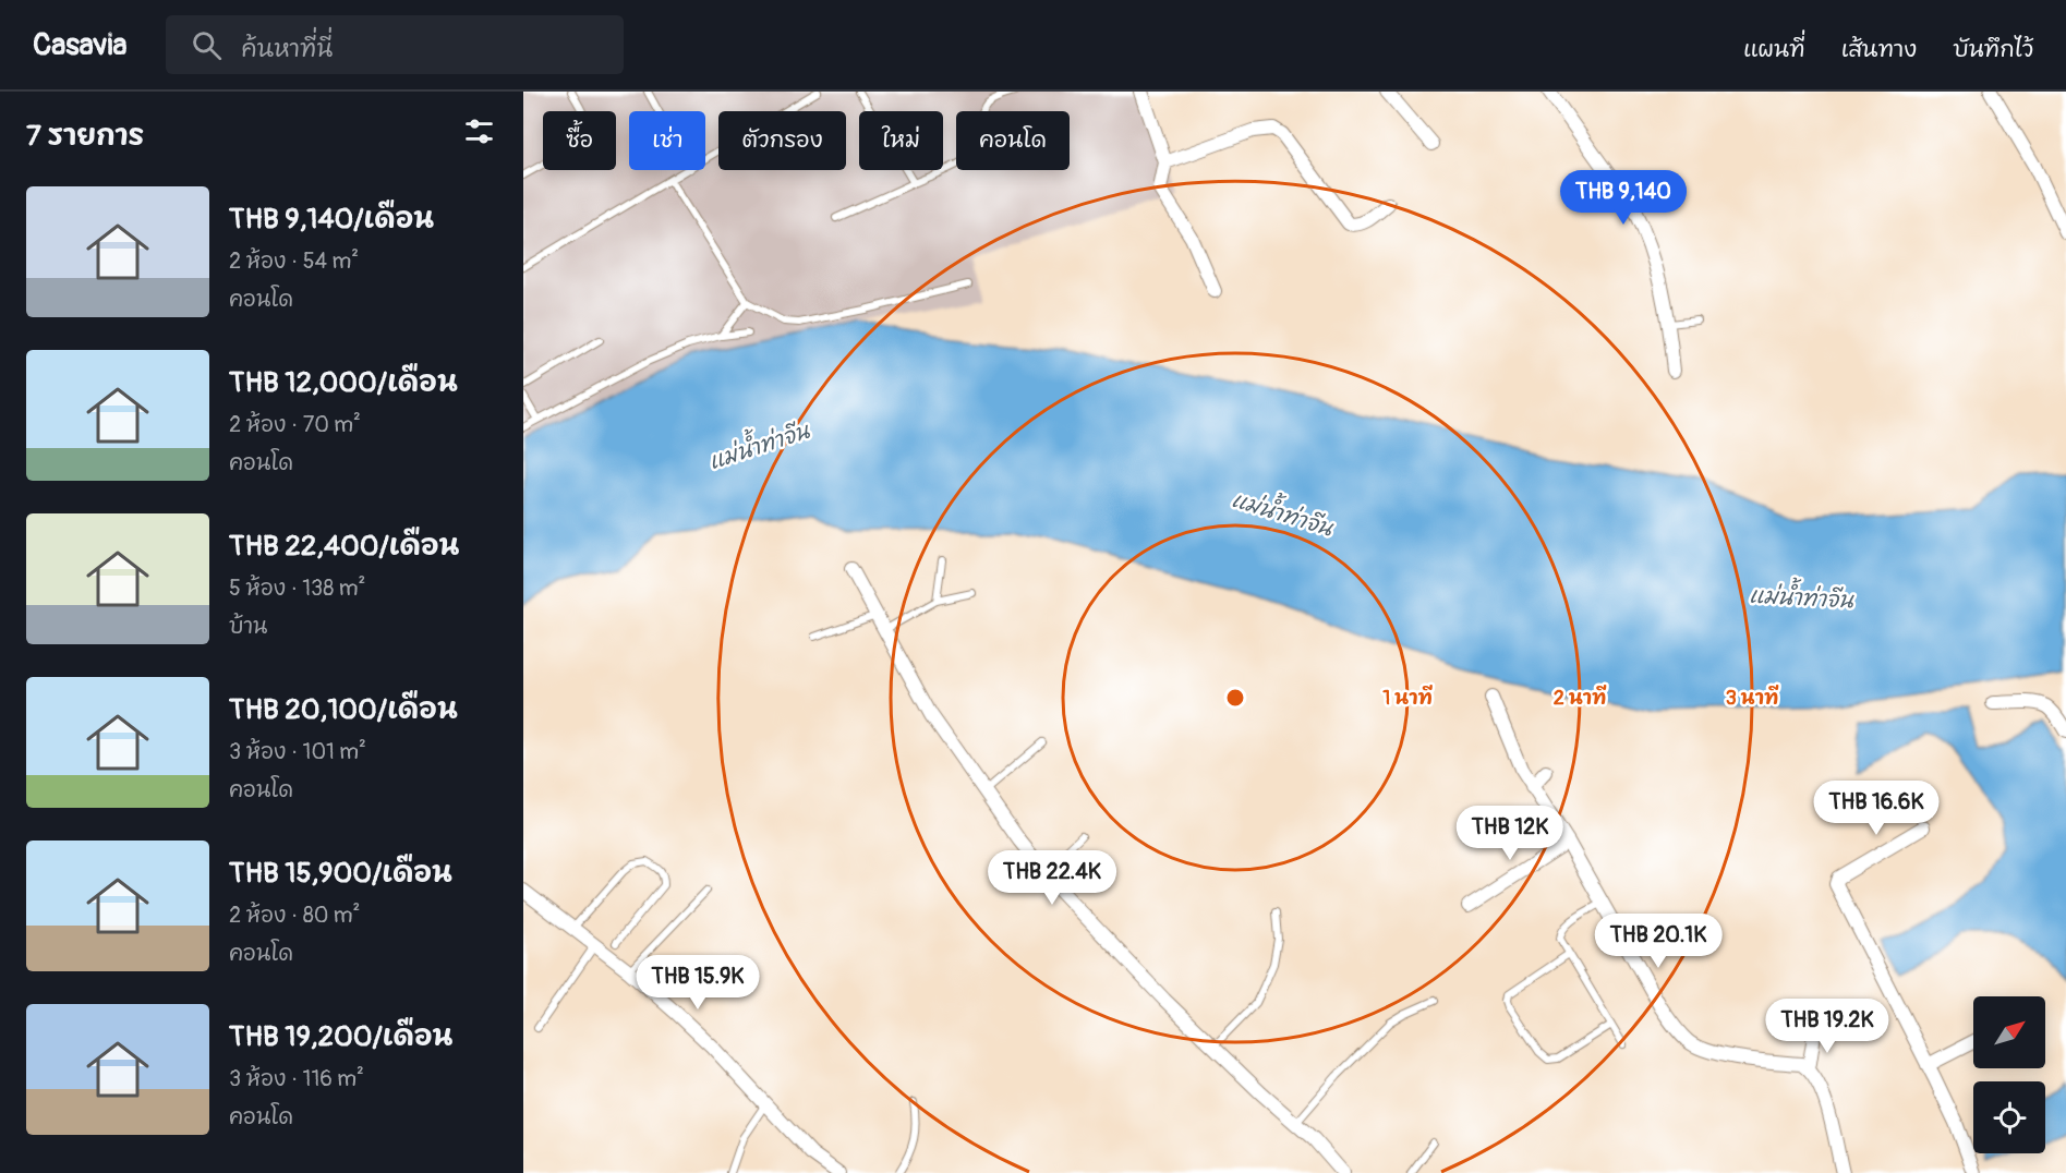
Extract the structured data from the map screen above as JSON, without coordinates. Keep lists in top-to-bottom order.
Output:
{
  "water": ["แม่น้ำท่าจีน"],
  "north": "top right",
  "page": {
    "header": "Casavia",
    "search": "ค้นหาที่นี่",
    "nav": ["แผนที่", "เส้นทาง", "บันทึกไว้"],
    "heading": "7 รายการ",
    "chip": [
      "ซื้อ",
      "เช่า",
      "ตัวกรอง",
      "ใหม่",
      "คอนโด"
    ],
    "list": [
      {
        "name": "THB 9,140/เดือน",
        "note": "2 ห้อง · 54 m² · คอนโด"
      },
      {
        "name": "THB 12,000/เดือน",
        "note": "2 ห้อง · 70 m² · คอนโด"
      },
      {
        "name": "THB 22,400/เดือน",
        "note": "5 ห้อง · 138 m² · บ้าน"
      },
      {
        "name": "THB 20,100/เดือน",
        "note": "3 ห้อง · 101 m² · คอนโด"
      },
      {
        "name": "THB 15,900/เดือน",
        "note": "2 ห้อง · 80 m² · คอนโด"
      },
      {
        "name": "THB 19,200/เดือน",
        "note": "3 ห้อง · 116 m² · คอนโด"
      }
    ],
    "price": [
      "THB 9,140",
      "THB 16.6K",
      "THB 12K",
      "THB 22.4K",
      "THB 20.1K",
      "THB 15.9K",
      "THB 19.2K"
    ]
  },
  "rings": ["1 นาที", "2 นาที", "3 นาที"]
}
